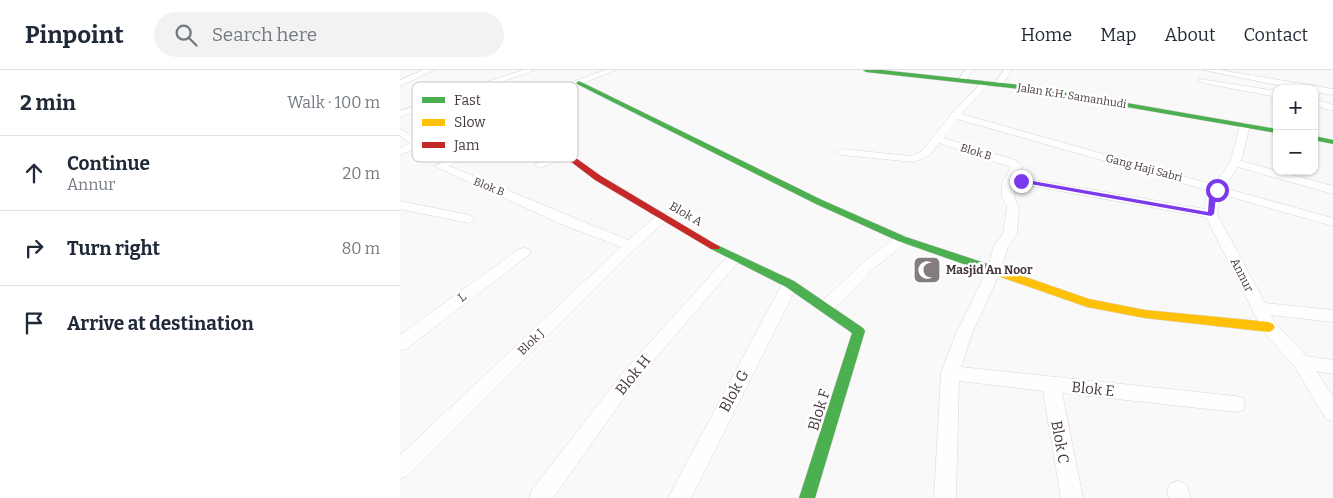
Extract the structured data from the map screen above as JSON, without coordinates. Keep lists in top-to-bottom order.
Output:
{
  "streets": {
    "street": [
      "Jalan K.H. Samanhudi",
      "Blok B",
      "Gang Haji Sabri",
      "Blok A",
      "Annur",
      "L",
      "Blok J",
      "Blok H",
      "Blok E",
      "Blok G",
      "Blok F",
      "Blok C"
    ]
  },
  "crossings": [
    ["Blok B", "Blok J"],
    ["Blok A", "Blok J"],
    ["Blok A", "Blok H"],
    ["Blok A", "Blok G"],
    ["Blok A", "Blok F"],
    ["Blok E", "Blok C"]
  ],
  "places": {
    "mosque": ["Masjid An Noor"]
  },
  "legend": ["Fast", "Slow", "Jam"],
  "page": {
    "header": "Pinpoint",
    "search": "Search here",
    "nav": [
      "Home",
      "Map",
      "About",
      "Contact"
    ],
    "heading": ["2 min", "Walk · 100 m"],
    "map_buttons": ["+", "−"],
    "list": [
      ["Continue", "Annur", "20 m"],
      ["Turn right", "80 m"],
      "Arrive at destination"
    ]
  }
}
